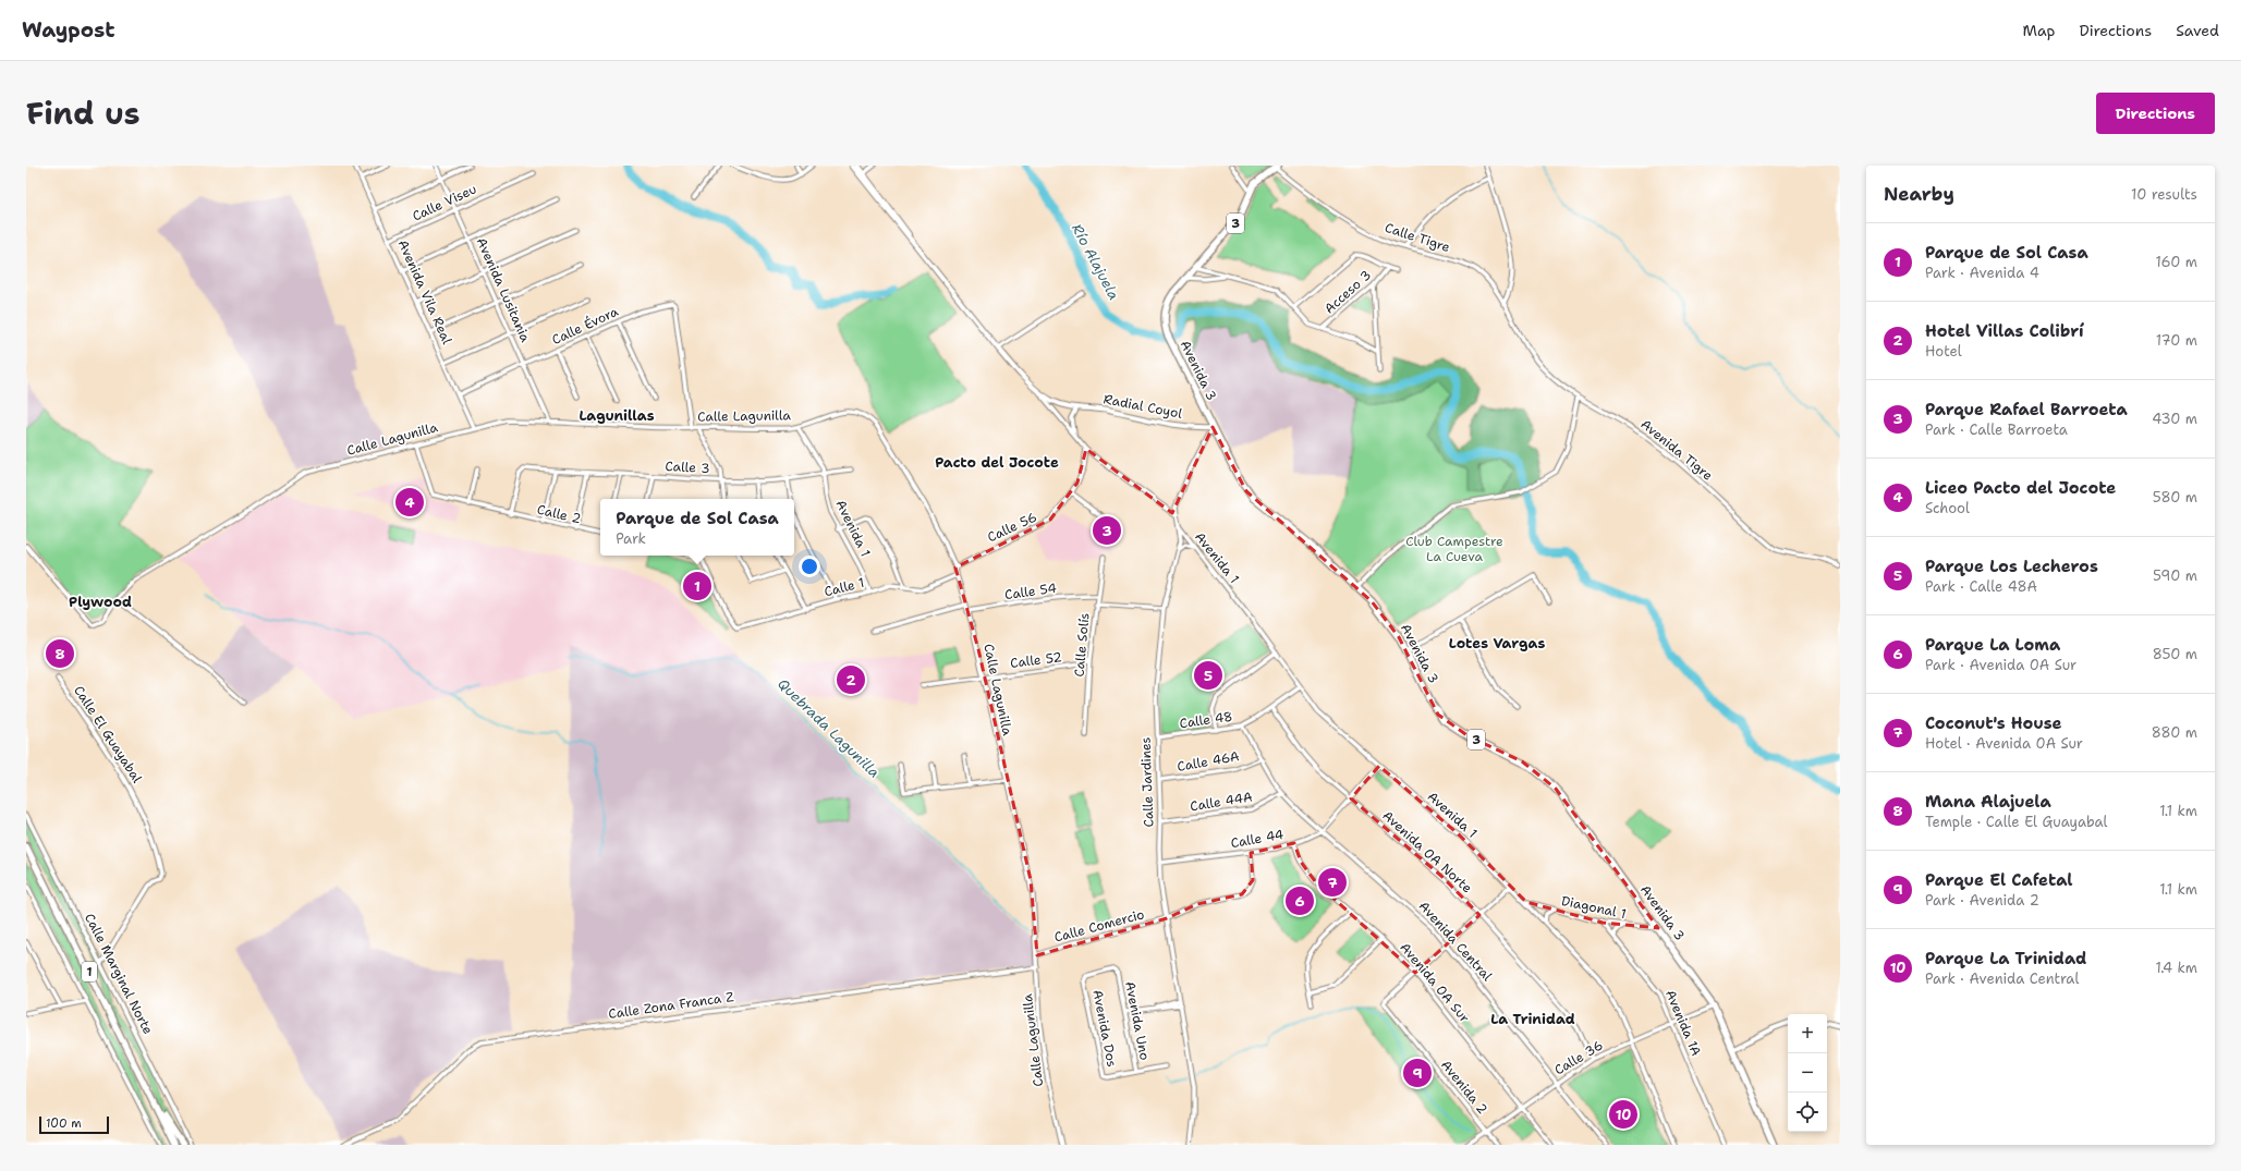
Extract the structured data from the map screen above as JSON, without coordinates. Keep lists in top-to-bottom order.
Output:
{
  "streets": {
    "main road": ["3", "Avenida 3", "1"],
    "street": [
      "Calle Viseu",
      "Calle Tigre",
      "Avenida Lusitania",
      "Avenida Vila Real",
      "Acceso 3",
      "Calle Évora",
      "Radial Coyol",
      "Calle Lagunilla",
      "Avenida Tigre",
      "Calle 3",
      "Calle 2",
      "Calle 56",
      "Avenida 1",
      "Calle 1",
      "Calle 54",
      "Calle Solís",
      "Calle 52",
      "Calle 48",
      "Calle El Guayabal",
      "Calle 46A",
      "Calle Jardines",
      "Calle 44A",
      "Calle 44",
      "Avenida 0A Norte",
      "Diagonal 1",
      "Calle Comercio",
      "Avenida Central",
      "Calle Marginal Norte",
      "Avenida 0A Sur",
      "Calle Zona Franca Z",
      "Avenida Uno",
      "Avenida 1A",
      "Avenida Dos",
      "Calle 36",
      "Avenida 2"
    ]
  },
  "crossings": [
    ["Calle Viseu", "Avenida Lusitania"],
    ["Calle Viseu", "Avenida Vila Real"],
    ["Calle Tigre", "Avenida 3"],
    ["Calle Tigre", "Avenida Tigre"],
    ["Avenida Lusitania", "Calle Évora"],
    ["Avenida Lusitania", "Calle Lagunilla"],
    ["Avenida Vila Real", "Calle Évora"],
    ["Avenida Vila Real", "Calle Lagunilla"],
    ["Calle Évora", "Calle Lagunilla"],
    ["Avenida 3", "Radial Coyol"],
    ["Avenida 3", "Calle Jardines"],
    ["Avenida 3", "Diagonal 1"],
    ["Avenida 3", "Calle 36"],
    ["Radial Coyol", "Calle Jardines"],
    ["Calle Lagunilla", "Calle 56"],
    ["Calle Lagunilla", "Avenida 1"],
    ["Calle Lagunilla", "Calle 1"],
    ["Calle Lagunilla", "Calle 54"],
    ["Calle Lagunilla", "Calle 52"],
    ["Calle Lagunilla", "Calle Comercio"],
    ["Calle Lagunilla", "Calle Zona Franca Z"],
    ["Calle 3", "Calle 2"],
    ["Calle 3", "Avenida 1"],
    ["Avenida 1", "Calle 1"],
    ["Avenida 1", "Calle 48"],
    ["Avenida 1", "Calle Jardines"],
    ["Avenida 1", "Calle 44"],
    ["Avenida 1", "Diagonal 1"],
    ["Avenida 1", "Calle 36"],
    ["Calle 54", "Calle Solís"],
    ["Calle Solís", "Calle 52"],
    ["Calle 48", "Calle Jardines"],
    ["Calle 48", "Avenida 0A Norte"],
    ["Calle 48", "Avenida Central"],
    ["Calle El Guayabal", "Calle Marginal Norte"],
    ["Calle 46A", "Calle Jardines"],
    ["Calle 46A", "Avenida Central"],
    ["Calle Jardines", "Calle 44A"],
    ["Calle Jardines", "Calle 44"],
    ["Calle Jardines", "Calle Comercio"],
    ["Calle 44A", "Avenida Central"],
    ["Calle 44", "Avenida 0A Norte"],
    ["Calle 44", "Calle Comercio"],
    ["Calle 44", "Avenida Central"],
    ["Calle 44", "Avenida 0A Sur"],
    ["Avenida 0A Norte", "Calle 36"],
    ["Diagonal 1", "Avenida 1A"],
    ["Avenida Central", "Calle 36"],
    ["Avenida 0A Sur", "Calle 36"],
    ["Avenida 0A Sur", "Avenida 2"],
    ["Avenida Uno", "Avenida Dos"],
    ["Avenida 1A", "Calle 36"],
    ["Calle 36", "Avenida 2"]
  ],
  "districts": [
    "Lagunillas",
    "Pacto del Jocote",
    "Plywood",
    "Lotes Vargas",
    "La Trinidad"
  ],
  "water": ["Río Alajuela", "Quebrada Lagunilla"],
  "parks": ["Club Campestre La Cueva"],
  "scale_bar": "100 m",
  "page": {
    "header": "Waypost",
    "nav": ["Map", "Directions", "Saved"],
    "title": "Find us",
    "buttons": "Directions",
    "heading": ["Nearby", "10 results"],
    "list": [
      {
        "mark": "1",
        "name": "Parque de Sol Casa",
        "note": "Park · Avenida 4",
        "value": "160 m"
      },
      {
        "mark": "2",
        "name": "Hotel Villas Colibrí",
        "note": "Hotel",
        "value": "170 m"
      },
      {
        "mark": "3",
        "name": "Parque Rafael Barroeta",
        "note": "Park · Calle Barroeta",
        "value": "430 m"
      },
      {
        "mark": "4",
        "name": "Liceo Pacto del Jocote",
        "note": "School",
        "value": "580 m"
      },
      {
        "mark": "5",
        "name": "Parque Los Lecheros",
        "note": "Park · Calle 48A",
        "value": "590 m"
      },
      {
        "mark": "6",
        "name": "Parque La Loma",
        "note": "Park · Avenida 0A Sur",
        "value": "850 m"
      },
      {
        "mark": "7",
        "name": "Coconut's House",
        "note": "Hotel · Avenida 0A Sur",
        "value": "880 m"
      },
      {
        "mark": "8",
        "name": "Mana Alajuela",
        "note": "Temple · Calle El Guayabal",
        "value": "1.1 km"
      },
      {
        "mark": "9",
        "name": "Parque El Cafetal",
        "note": "Park · Avenida 2",
        "value": "1.1 km"
      },
      {
        "mark": "10",
        "name": "Parque La Trinidad",
        "note": "Park · Avenida Central",
        "value": "1.4 km"
      }
    ],
    "pins": [
      "4",
      "3",
      "1",
      "8",
      "5",
      "2",
      "7",
      "6",
      "9",
      "10"
    ],
    "popup": ["Parque de Sol Casa", "Park"],
    "map_buttons": ["+", "−"],
    "scale": "100 m"
  }
}
